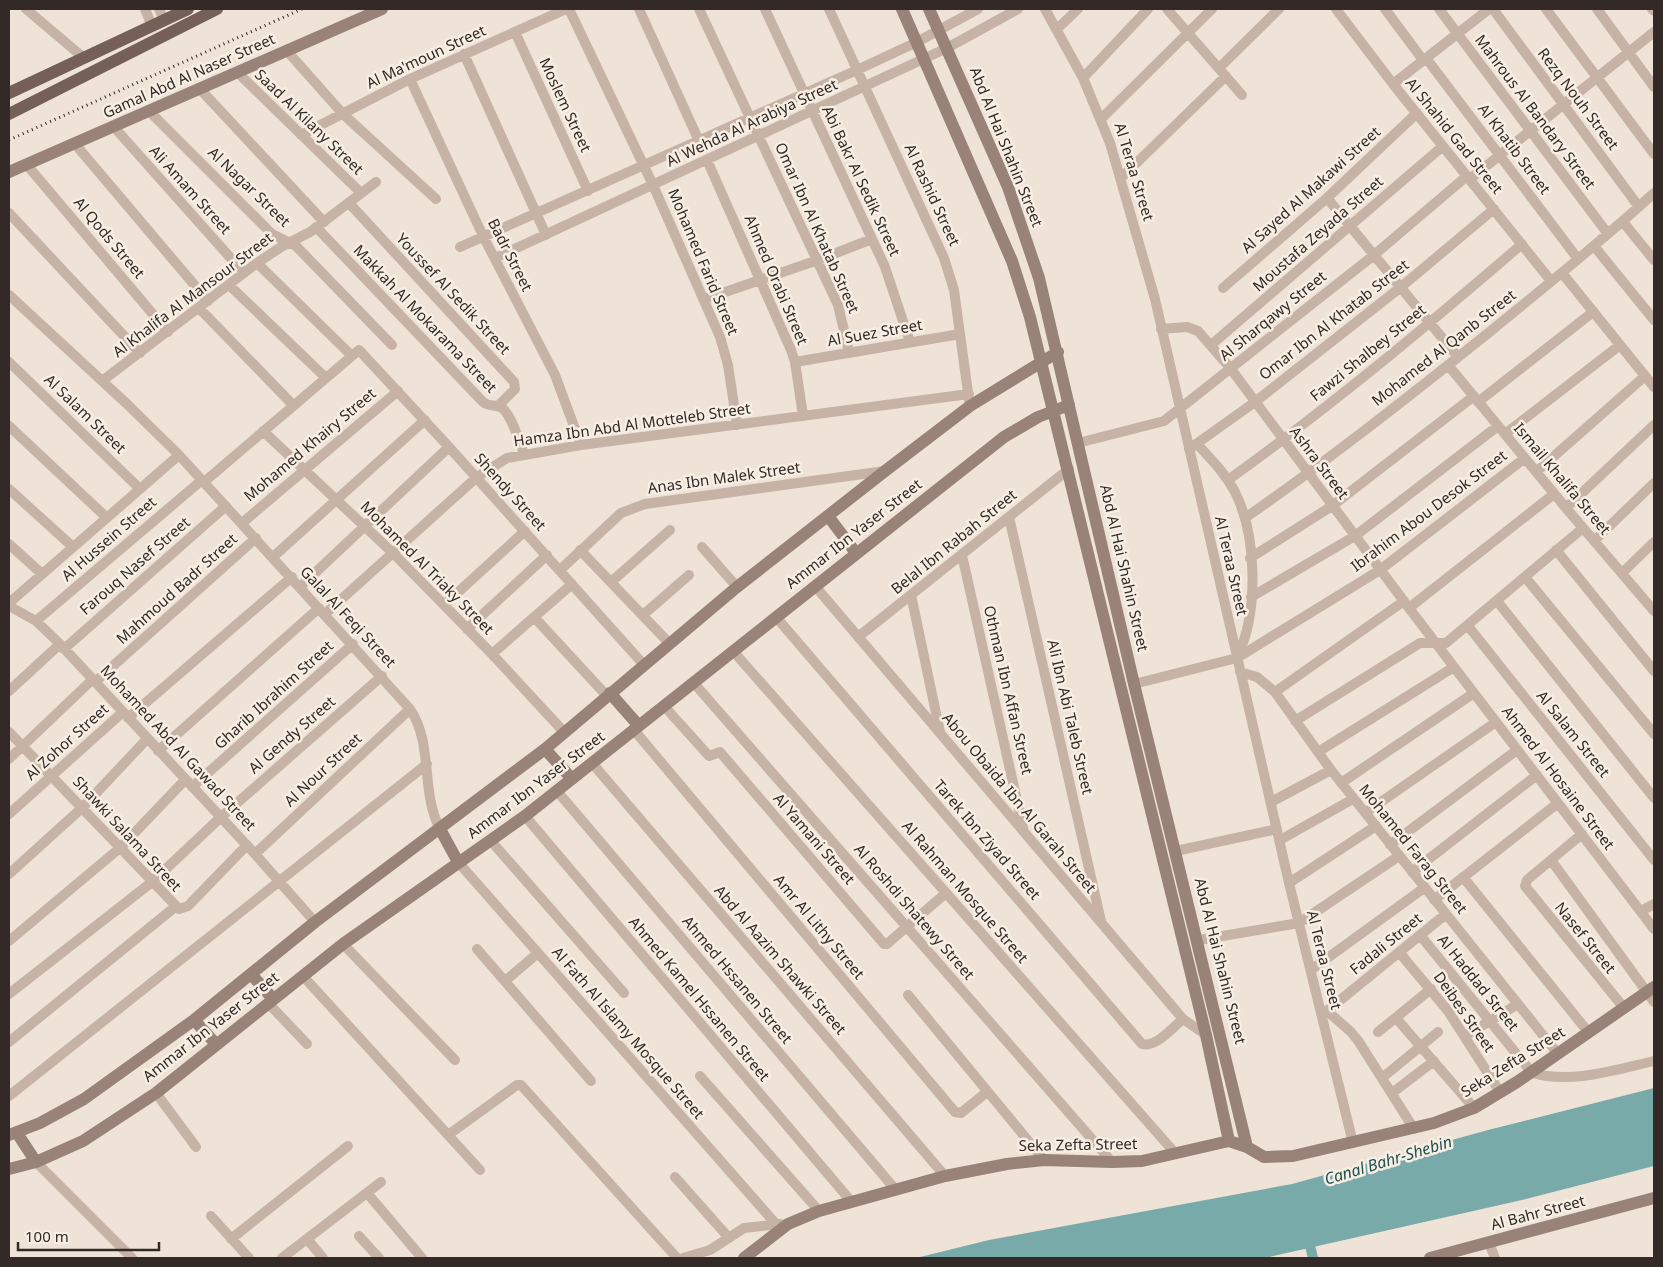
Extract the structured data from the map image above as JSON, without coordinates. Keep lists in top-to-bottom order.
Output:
{
  "streets": {
    "street": [
      "Al Ma'moun Street",
      "Gamal Abd Al Naser Street",
      "Rezq Nouh Street",
      "Moslem Street",
      "Mahrous Al Bandary Street",
      "Saad Al Kilany Street",
      "Al Wehda Al Arabiya Street",
      "Al Shahid Gad Street",
      "Abd Al Hai Shahin Street",
      "Al Khatib Street",
      "Al Teraa Street",
      "Abi Bakr Al Sedik Street",
      "Al Nagar Street",
      "Ali Amam Street",
      "Al Sayed Al Makawi Street",
      "Al Rashid Street",
      "Omar Ibn Al Khatab Street",
      "Moustafa Zeyada Street",
      "Al Qods Street",
      "Badr Street",
      "Mohamed Farid Street",
      "Ahmed Orabi Street",
      "Youssef Al Sedik Street",
      "Al Khalifa Al Mansour Street",
      "Al Sharqawy Street",
      "Makkah Al Mokarama Street",
      "Al Suez Street",
      "Mohamed Al Qanb Street",
      "Fawzi Shalbey Street",
      "Al Salam Street",
      "Hamza Ibn Abd Al Motteleb Street",
      "Mohamed Khairy Street",
      "Ashra Street",
      "Anas Ibn Malek Street",
      "Ismail Khalifa Street",
      "Shendy Street",
      "Ibrahim Abou Desok Street",
      "Ammar Ibn Yaser Street",
      "Al Hussein Street",
      "Belal Ibn Rabah Street",
      "Farouq Nasef Street",
      "Mohamed Al Triaky Street",
      "Mahmoud Badr Street",
      "Galal Al Feqi Street",
      "Othman Ibn Affan Street",
      "Gharib Ibrahim Street",
      "Ali Ibn Abi Taleb Street",
      "Al Gendy Street",
      "Al Zohor Street",
      "Mohamed Abd Al Gawad Street",
      "Al Nour Street",
      "Ahmed Al Hosaine Street",
      "Abou Obaida Ibn Al Garah Street",
      "Shawki Salama Street",
      "Al Yamani Street",
      "Tarek Ibn Ziyad Street",
      "Mohamed Farag Street",
      "Al Rahman Mosque Street",
      "Al Roshdi Shatewy Street",
      "Amr Al Lithy Street",
      "Nasef Street",
      "Fadali Street",
      "Abd Al Aazim Shawki Street",
      "Ahmed Hssanen Street",
      "Al Haddad Street",
      "Ahmed Kamel Hssanen Street",
      "Deibes Street",
      "Al Fath Al Islamy Mosque Street",
      "Seka Zefta Street",
      "Al Bahr Street"
    ]
  },
  "crossings": [
    ["Al Ma'moun Street", "Moslem Street"],
    ["Al Ma'moun Street", "Saad Al Kilany Street"],
    ["Al Ma'moun Street", "Badr Street"],
    ["Al Ma'moun Street", "Mohamed Farid Street"],
    ["Gamal Abd Al Naser Street", "Saad Al Kilany Street"],
    ["Gamal Abd Al Naser Street", "Al Nagar Street"],
    ["Gamal Abd Al Naser Street", "Ali Amam Street"],
    ["Gamal Abd Al Naser Street", "Al Qods Street"],
    ["Gamal Abd Al Naser Street", "Makkah Al Mokarama Street"],
    ["Rezq Nouh Street", "Al Sharqawy Street"],
    ["Rezq Nouh Street", "Mohamed Al Qanb Street"],
    ["Moslem Street", "Al Wehda Al Arabiya Street"],
    ["Mahrous Al Bandary Street", "Al Sharqawy Street"],
    ["Mahrous Al Bandary Street", "Mohamed Al Qanb Street"],
    ["Saad Al Kilany Street", "Al Khalifa Al Mansour Street"],
    ["Al Wehda Al Arabiya Street", "Abd Al Hai Shahin Street"],
    ["Al Wehda Al Arabiya Street", "Abi Bakr Al Sedik Street"],
    ["Al Wehda Al Arabiya Street", "Al Rashid Street"],
    ["Al Wehda Al Arabiya Street", "Omar Ibn Al Khatab Street"],
    ["Al Wehda Al Arabiya Street", "Badr Street"],
    ["Al Wehda Al Arabiya Street", "Mohamed Farid Street"],
    ["Al Wehda Al Arabiya Street", "Ahmed Orabi Street"],
    ["Al Shahid Gad Street", "Al Sayed Al Makawi Street"],
    ["Al Shahid Gad Street", "Omar Ibn Al Khatab Street"],
    ["Al Shahid Gad Street", "Moustafa Zeyada Street"],
    ["Al Shahid Gad Street", "Al Sharqawy Street"],
    ["Al Shahid Gad Street", "Mohamed Al Qanb Street"],
    ["Al Shahid Gad Street", "Fawzi Shalbey Street"],
    ["Abd Al Hai Shahin Street", "Al Sharqawy Street"],
    ["Abd Al Hai Shahin Street", "Ibrahim Abou Desok Street"],
    ["Abd Al Hai Shahin Street", "Ammar Ibn Yaser Street"],
    ["Abd Al Hai Shahin Street", "Belal Ibn Rabah Street"],
    ["Abd Al Hai Shahin Street", "Abou Obaida Ibn Al Garah Street"],
    ["Abd Al Hai Shahin Street", "Seka Zefta Street"],
    ["Al Khatib Street", "Al Sharqawy Street"],
    ["Al Khatib Street", "Mohamed Al Qanb Street"],
    ["Al Teraa Street", "Omar Ibn Al Khatab Street"],
    ["Al Teraa Street", "Al Sharqawy Street"],
    ["Al Teraa Street", "Ashra Street"],
    ["Al Teraa Street", "Ibrahim Abou Desok Street"],
    ["Al Teraa Street", "Mohamed Farag Street"],
    ["Al Teraa Street", "Fadali Street"],
    ["Al Teraa Street", "Seka Zefta Street"],
    ["Abi Bakr Al Sedik Street", "Al Suez Street"],
    ["Al Nagar Street", "Al Khalifa Al Mansour Street"],
    ["Ali Amam Street", "Al Khalifa Al Mansour Street"],
    ["Al Rashid Street", "Al Suez Street"],
    ["Al Rashid Street", "Hamza Ibn Abd Al Motteleb Street"],
    ["Al Rashid Street", "Ammar Ibn Yaser Street"],
    ["Omar Ibn Al Khatab Street", "Al Suez Street"],
    ["Omar Ibn Al Khatab Street", "Ashra Street"],
    ["Moustafa Zeyada Street", "Ashra Street"],
    ["Al Qods Street", "Al Khalifa Al Mansour Street"],
    ["Badr Street", "Hamza Ibn Abd Al Motteleb Street"],
    ["Mohamed Farid Street", "Hamza Ibn Abd Al Motteleb Street"],
    ["Ahmed Orabi Street", "Al Suez Street"],
    ["Ahmed Orabi Street", "Hamza Ibn Abd Al Motteleb Street"],
    ["Youssef Al Sedik Street", "Al Khalifa Al Mansour Street"],
    ["Youssef Al Sedik Street", "Makkah Al Mokarama Street"],
    ["Al Khalifa Al Mansour Street", "Makkah Al Mokarama Street"],
    ["Al Khalifa Al Mansour Street", "Galal Al Feqi Street"],
    ["Al Sharqawy Street", "Ashra Street"],
    ["Makkah Al Mokarama Street", "Hamza Ibn Abd Al Motteleb Street"],
    ["Mohamed Al Qanb Street", "Ashra Street"],
    ["Mohamed Al Qanb Street", "Ismail Khalifa Street"],
    ["Fawzi Shalbey Street", "Ashra Street"],
    ["Hamza Ibn Abd Al Motteleb Street", "Shendy Street"],
    ["Hamza Ibn Abd Al Motteleb Street", "Ammar Ibn Yaser Street"],
    ["Hamza Ibn Abd Al Motteleb Street", "Mohamed Al Triaky Street"],
    ["Hamza Ibn Abd Al Motteleb Street", "Galal Al Feqi Street"],
    ["Hamza Ibn Abd Al Motteleb Street", "Mohamed Abd Al Gawad Street"],
    ["Mohamed Khairy Street", "Shendy Street"],
    ["Mohamed Khairy Street", "Mohamed Al Triaky Street"],
    ["Mohamed Khairy Street", "Galal Al Feqi Street"],
    ["Ashra Street", "Ibrahim Abou Desok Street"],
    ["Ashra Street", "Ahmed Al Hosaine Street"],
    ["Anas Ibn Malek Street", "Shendy Street"],
    ["Anas Ibn Malek Street", "Ammar Ibn Yaser Street"],
    ["Ismail Khalifa Street", "Ibrahim Abou Desok Street"],
    ["Shendy Street", "Ammar Ibn Yaser Street"],
    ["Shendy Street", "Al Hussein Street"],
    ["Ammar Ibn Yaser Street", "Mohamed Al Triaky Street"],
    ["Ammar Ibn Yaser Street", "Galal Al Feqi Street"],
    ["Ammar Ibn Yaser Street", "Mohamed Abd Al Gawad Street"],
    ["Ammar Ibn Yaser Street", "Abou Obaida Ibn Al Garah Street"],
    ["Ammar Ibn Yaser Street", "Al Yamani Street"],
    ["Ammar Ibn Yaser Street", "Tarek Ibn Ziyad Street"],
    ["Ammar Ibn Yaser Street", "Al Rahman Mosque Street"],
    ["Ammar Ibn Yaser Street", "Al Roshdi Shatewy Street"],
    ["Ammar Ibn Yaser Street", "Amr Al Lithy Street"],
    ["Ammar Ibn Yaser Street", "Abd Al Aazim Shawki Street"],
    ["Ammar Ibn Yaser Street", "Ahmed Hssanen Street"],
    ["Ammar Ibn Yaser Street", "Ahmed Kamel Hssanen Street"],
    ["Ammar Ibn Yaser Street", "Al Fath Al Islamy Mosque Street"],
    ["Al Hussein Street", "Mohamed Al Triaky Street"],
    ["Al Hussein Street", "Galal Al Feqi Street"],
    ["Al Hussein Street", "Mohamed Abd Al Gawad Street"],
    ["Belal Ibn Rabah Street", "Othman Ibn Affan Street"],
    ["Belal Ibn Rabah Street", "Ali Ibn Abi Taleb Street"],
    ["Belal Ibn Rabah Street", "Abou Obaida Ibn Al Garah Street"],
    ["Farouq Nasef Street", "Galal Al Feqi Street"],
    ["Farouq Nasef Street", "Mohamed Abd Al Gawad Street"],
    ["Mahmoud Badr Street", "Galal Al Feqi Street"],
    ["Mahmoud Badr Street", "Mohamed Abd Al Gawad Street"],
    ["Mahmoud Badr Street", "Shawki Salama Street"],
    ["Galal Al Feqi Street", "Gharib Ibrahim Street"],
    ["Galal Al Feqi Street", "Al Gendy Street"],
    ["Galal Al Feqi Street", "Al Zohor Street"],
    ["Galal Al Feqi Street", "Al Nour Street"],
    ["Othman Ibn Affan Street", "Abou Obaida Ibn Al Garah Street"],
    ["Gharib Ibrahim Street", "Mohamed Abd Al Gawad Street"],
    ["Gharib Ibrahim Street", "Shawki Salama Street"],
    ["Ali Ibn Abi Taleb Street", "Abou Obaida Ibn Al Garah Street"],
    ["Al Gendy Street", "Mohamed Abd Al Gawad Street"],
    ["Al Gendy Street", "Shawki Salama Street"],
    ["Al Zohor Street", "Mohamed Abd Al Gawad Street"],
    ["Al Zohor Street", "Shawki Salama Street"],
    ["Mohamed Abd Al Gawad Street", "Al Nour Street"],
    ["Mohamed Abd Al Gawad Street", "Shawki Salama Street"],
    ["Abou Obaida Ibn Al Garah Street", "Tarek Ibn Ziyad Street"],
    ["Al Yamani Street", "Al Rahman Mosque Street"],
    ["Al Yamani Street", "Al Roshdi Shatewy Street"],
    ["Mohamed Farag Street", "Fadali Street"],
    ["Mohamed Farag Street", "Seka Zefta Street"],
    ["Al Rahman Mosque Street", "Seka Zefta Street"],
    ["Al Roshdi Shatewy Street", "Seka Zefta Street"],
    ["Nasef Street", "Seka Zefta Street"],
    ["Fadali Street", "Al Haddad Street"],
    ["Fadali Street", "Deibes Street"],
    ["Abd Al Aazim Shawki Street", "Seka Zefta Street"],
    ["Ahmed Hssanen Street", "Seka Zefta Street"],
    ["Al Haddad Street", "Seka Zefta Street"],
    ["Ahmed Kamel Hssanen Street", "Seka Zefta Street"],
    ["Deibes Street", "Seka Zefta Street"],
    ["Al Fath Al Islamy Mosque Street", "Seka Zefta Street"]
  ],
  "water": ["Canal Bahr-Shebin"],
  "scale_bar": "100 m"
}
